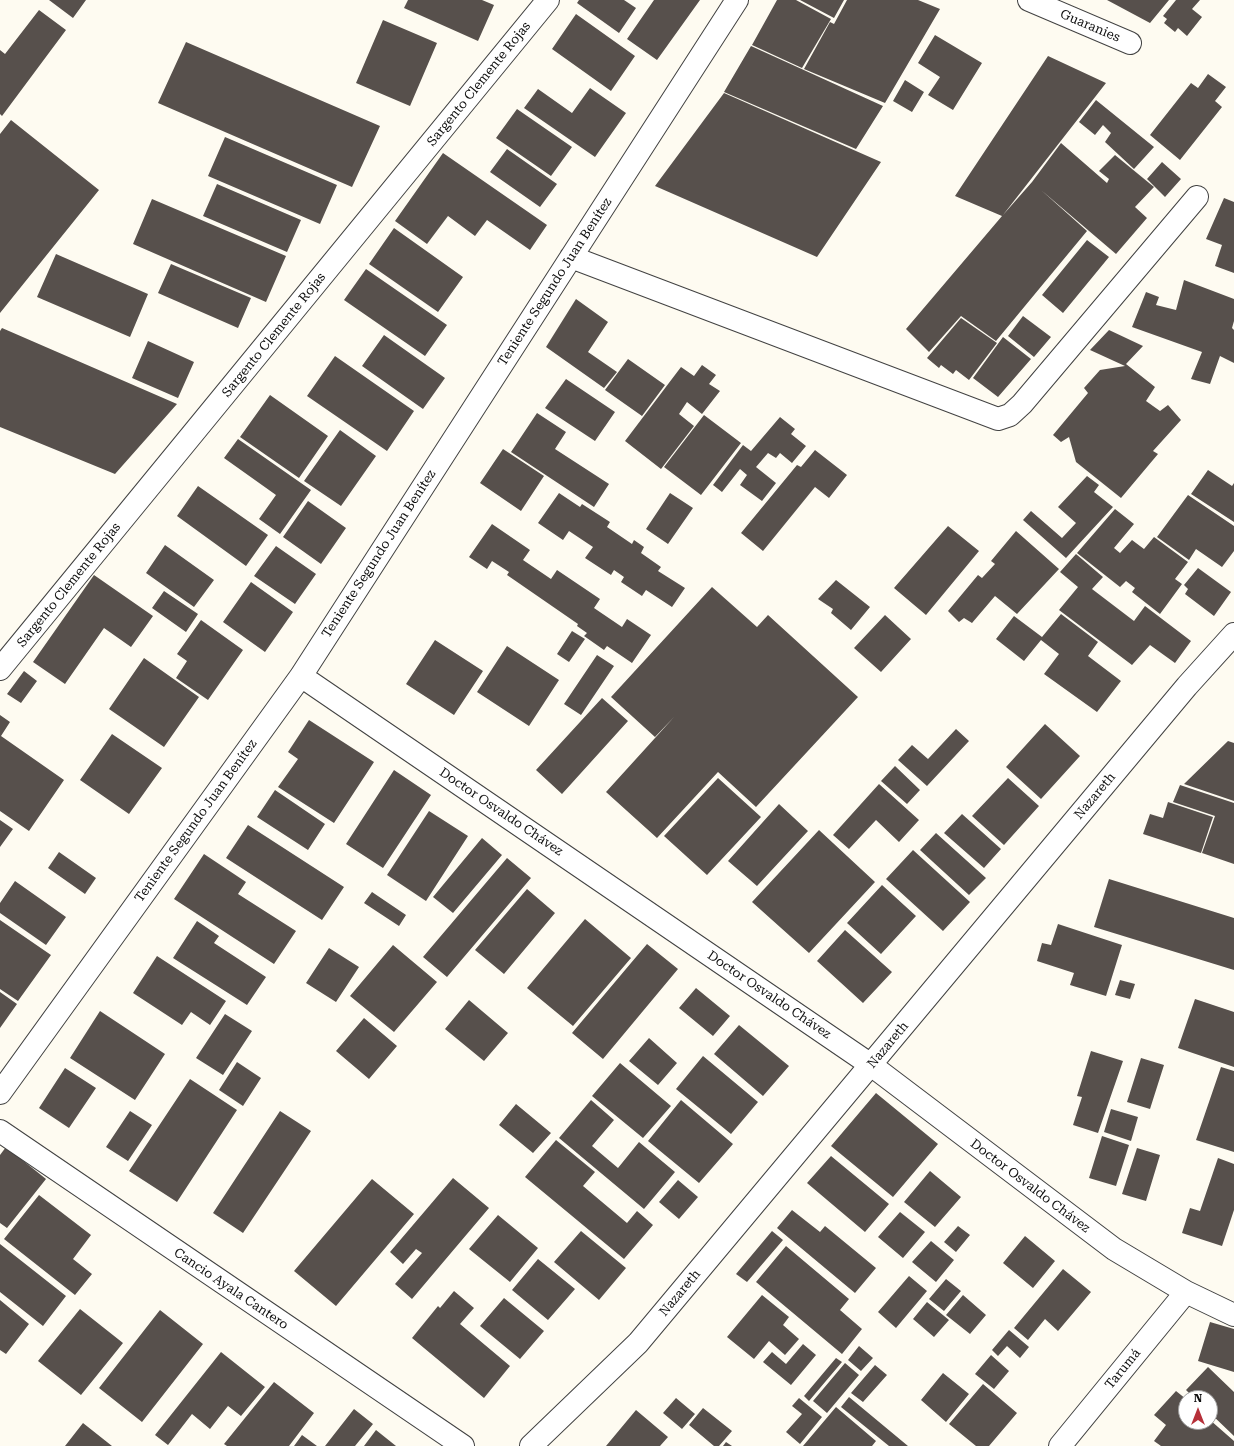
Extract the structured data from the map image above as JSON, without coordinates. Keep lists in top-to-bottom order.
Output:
{
  "streets": {
    "street": [
      "Guaranies",
      "Sargento Clemente Rojas",
      "Teniente Segundo Juan Benítez",
      "Nazareth",
      "Doctor Osvaldo Chávez",
      "Cancio Ayala Cantero",
      "Tarumá"
    ]
  },
  "crossings": [
    ["Teniente Segundo Juan Benítez", "Doctor Osvaldo Chávez"],
    ["Nazareth", "Doctor Osvaldo Chávez"],
    ["Doctor Osvaldo Chávez", "Tarumá"]
  ],
  "north": "top"
}
